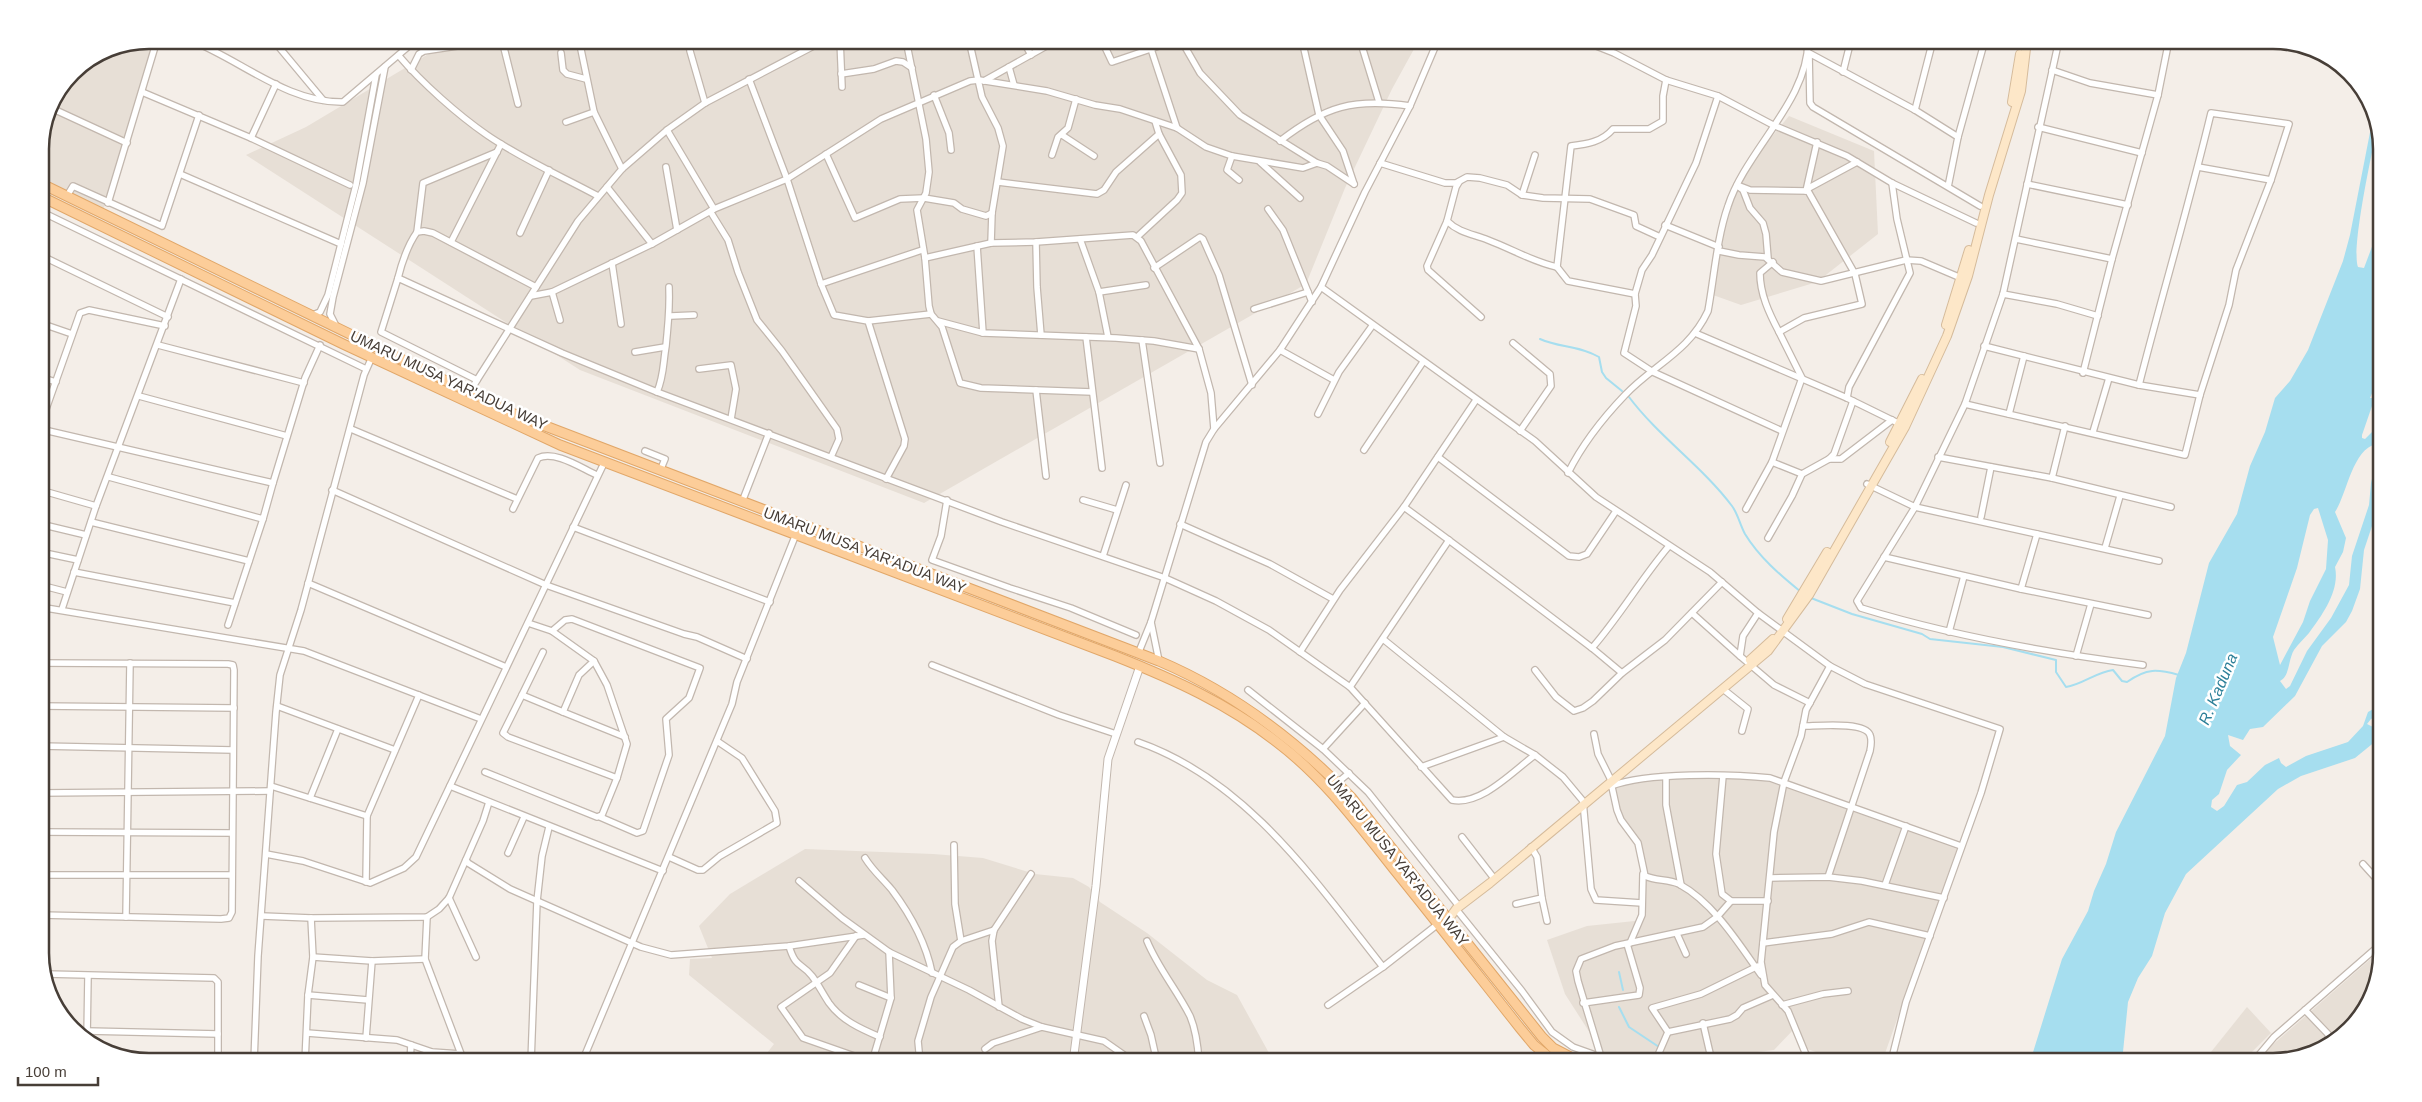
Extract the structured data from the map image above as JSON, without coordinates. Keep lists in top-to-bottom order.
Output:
{
  "streets": {
    "main road": ["UMARU MUSA YAR'ADUA WAY"]
  },
  "water": ["R. Kaduna"],
  "scale_bar": "100 m"
}
